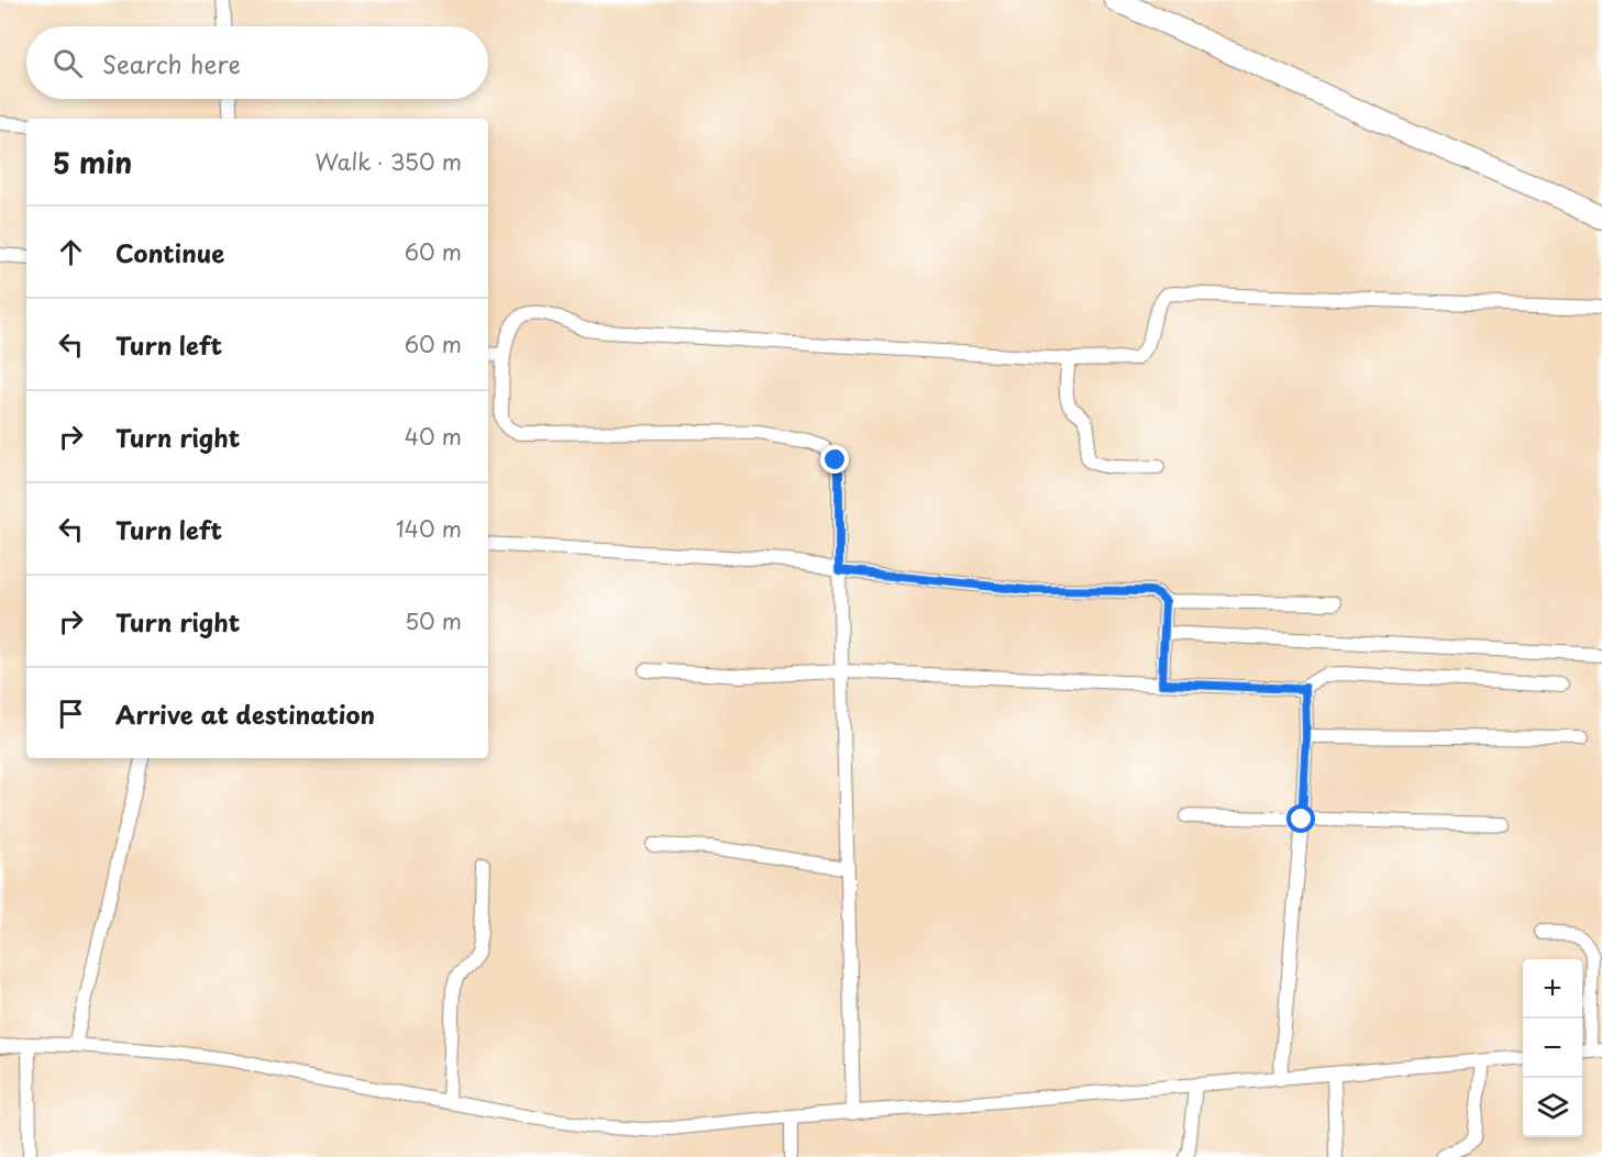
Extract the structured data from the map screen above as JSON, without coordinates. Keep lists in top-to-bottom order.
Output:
{
  "page": {
    "search": "Search here",
    "heading": ["5 min", "Walk · 350 m"],
    "list": [
      ["Continue", "60 m"],
      ["Turn left", "60 m"],
      ["Turn right", "40 m"],
      ["Turn left", "140 m"],
      ["Turn right", "50 m"],
      "Arrive at destination"
    ],
    "map_buttons": ["+", "−"]
  }
}
